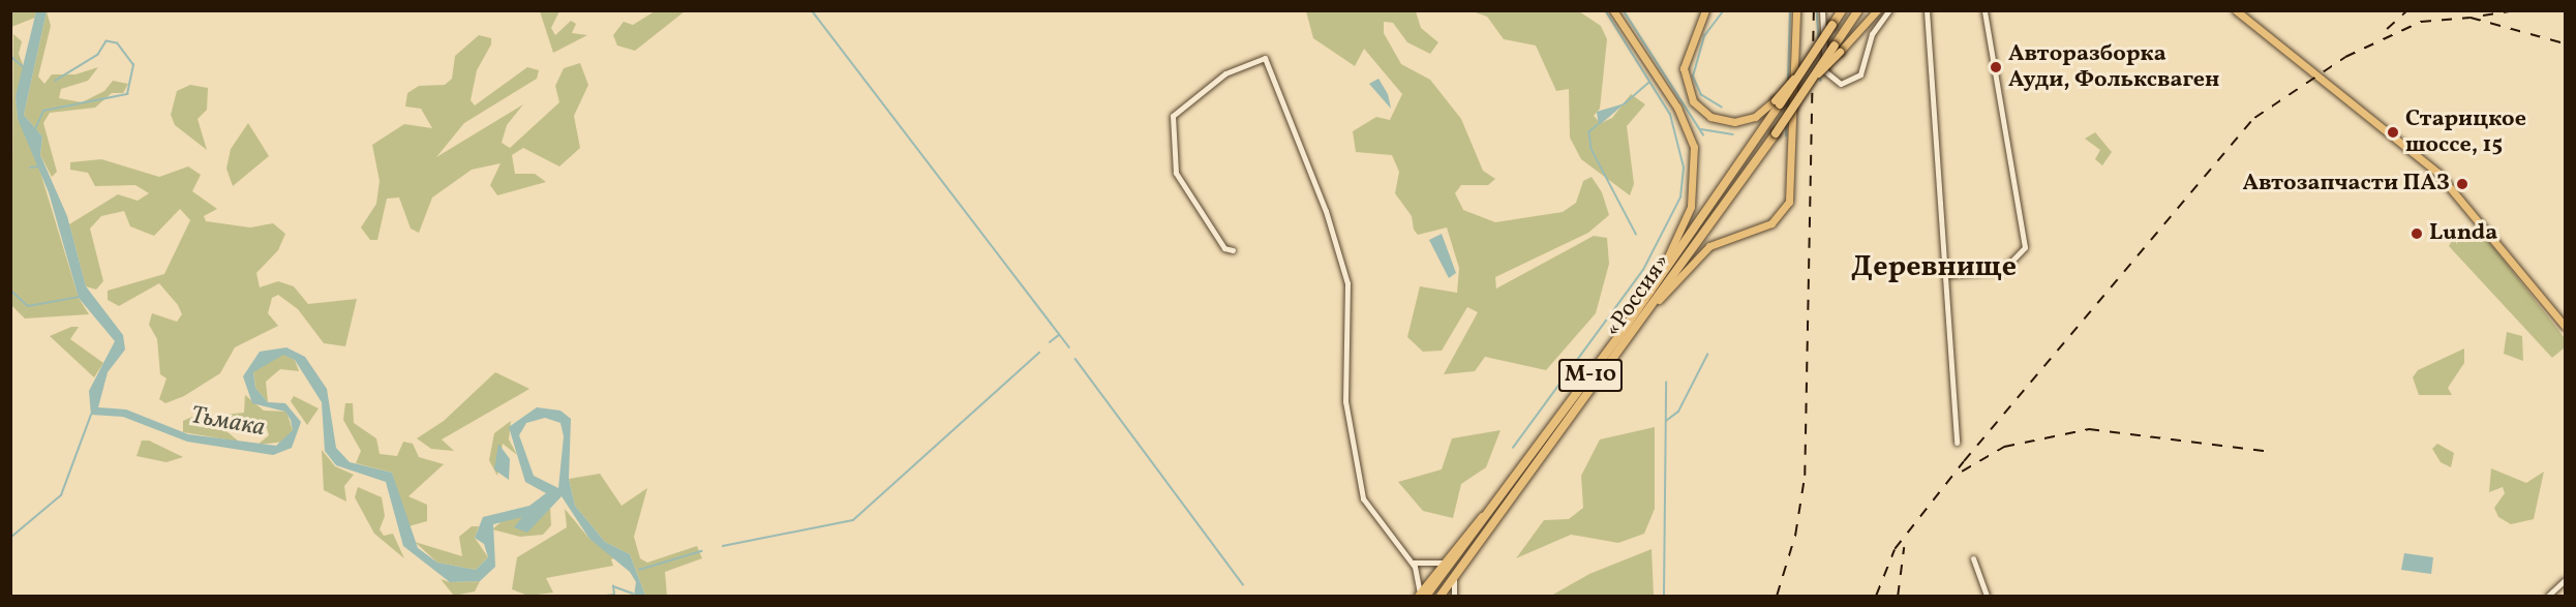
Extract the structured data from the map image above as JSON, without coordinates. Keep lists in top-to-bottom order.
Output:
{
  "streets": {
    "highway": ["«Россия»", "М-10"]
  },
  "districts": ["Деревнище"],
  "water": ["Тьмака"],
  "places": [
    "Авторазборка Ауди, Фольксваген",
    "Старицкое шоссе, 15",
    "Автозапчасти ПАЗ",
    "Lunda"
  ]
}
